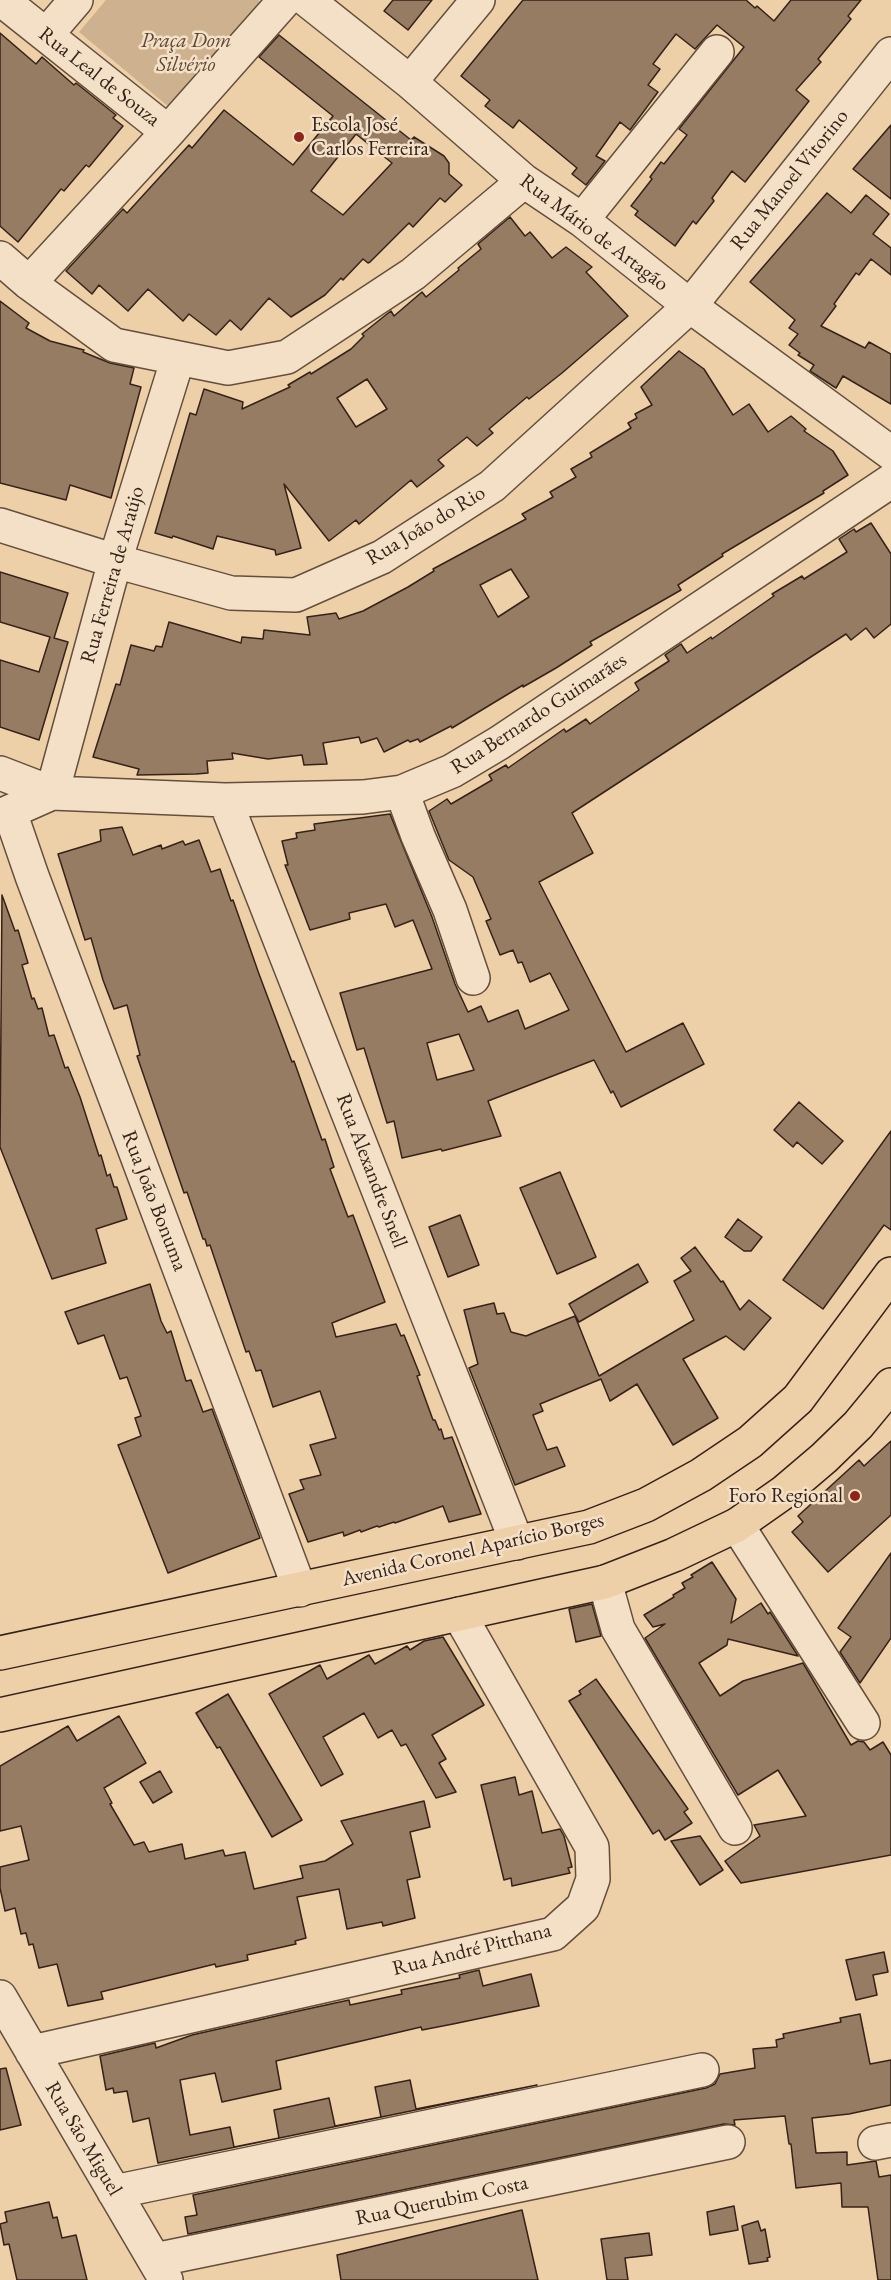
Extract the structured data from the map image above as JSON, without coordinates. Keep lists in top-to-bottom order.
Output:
{
  "streets": {
    "main road": ["Avenida Coronel Aparício Borges"],
    "street": [
      "Rua Leal de Souza",
      "Rua Manoel Vitorino",
      "Rua Mário de Artagão",
      "Rua João do Rio",
      "Rua Ferreira de Araújo",
      "Rua Bernardo Guimarães",
      "Rua Alexandre Snell",
      "Rua João Bonuma",
      "Rua André Pitthana",
      "Rua São Miguel",
      "Rua Querubim Costa"
    ]
  },
  "crossings": [
    ["Rua Manoel Vitorino", "Rua Mário de Artagão"],
    ["Rua Manoel Vitorino", "Rua João do Rio"],
    ["Rua Mário de Artagão", "Rua João do Rio"],
    ["Rua João do Rio", "Rua Ferreira de Araújo"],
    ["Rua Ferreira de Araújo", "Rua Bernardo Guimarães"],
    ["Rua Bernardo Guimarães", "Rua Alexandre Snell"],
    ["Rua Bernardo Guimarães", "Rua João Bonuma"],
    ["Rua Alexandre Snell", "Avenida Coronel Aparício Borges"],
    ["Rua João Bonuma", "Avenida Coronel Aparício Borges"],
    ["Rua André Pitthana", "Rua São Miguel"],
    ["Rua São Miguel", "Rua Querubim Costa"]
  ],
  "parks": ["Praça Dom Silvério"],
  "places": ["Escola José Carlos Ferreira", "Foro Regional"]
}
